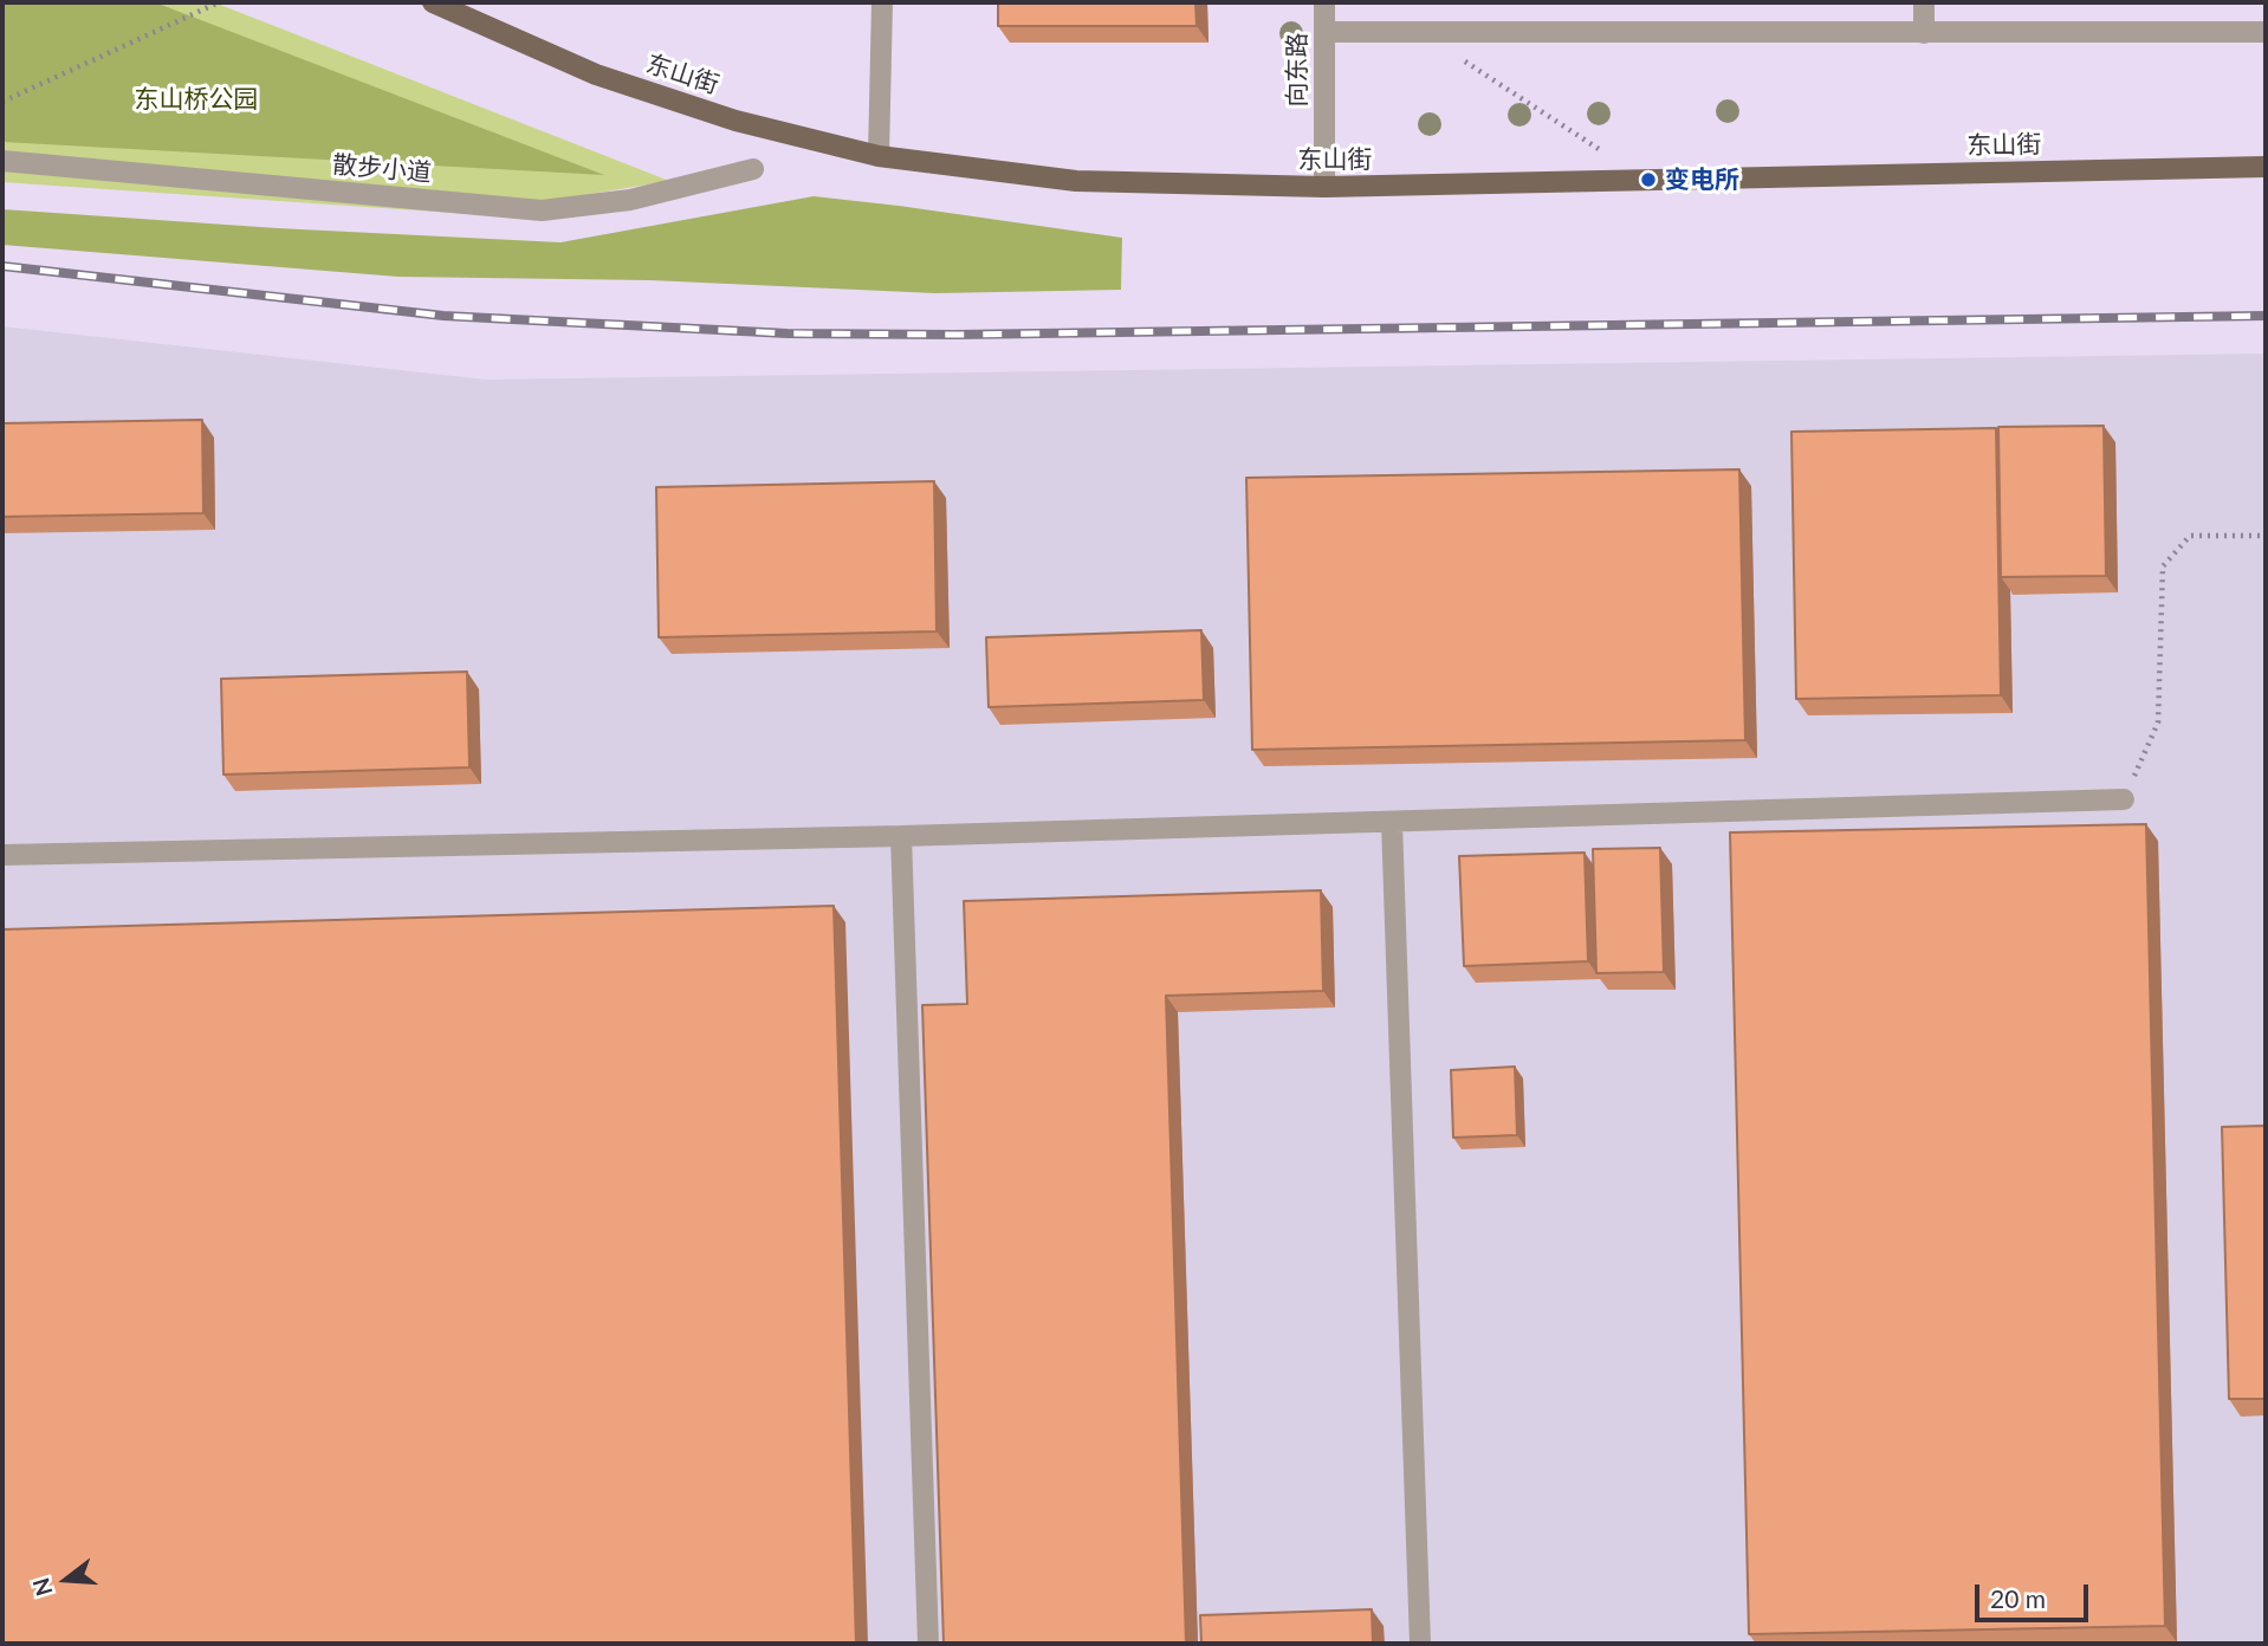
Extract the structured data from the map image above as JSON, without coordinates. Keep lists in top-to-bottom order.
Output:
{
  "streets": {
    "main road": ["东山街"],
    "street": ["向东路", "散步小道"]
  },
  "crossings": [
    ["向东路", "东山街"]
  ],
  "parks": ["东山桥公园"],
  "places": ["变电所"],
  "scale_bar": "20 m",
  "north": "left"
}
